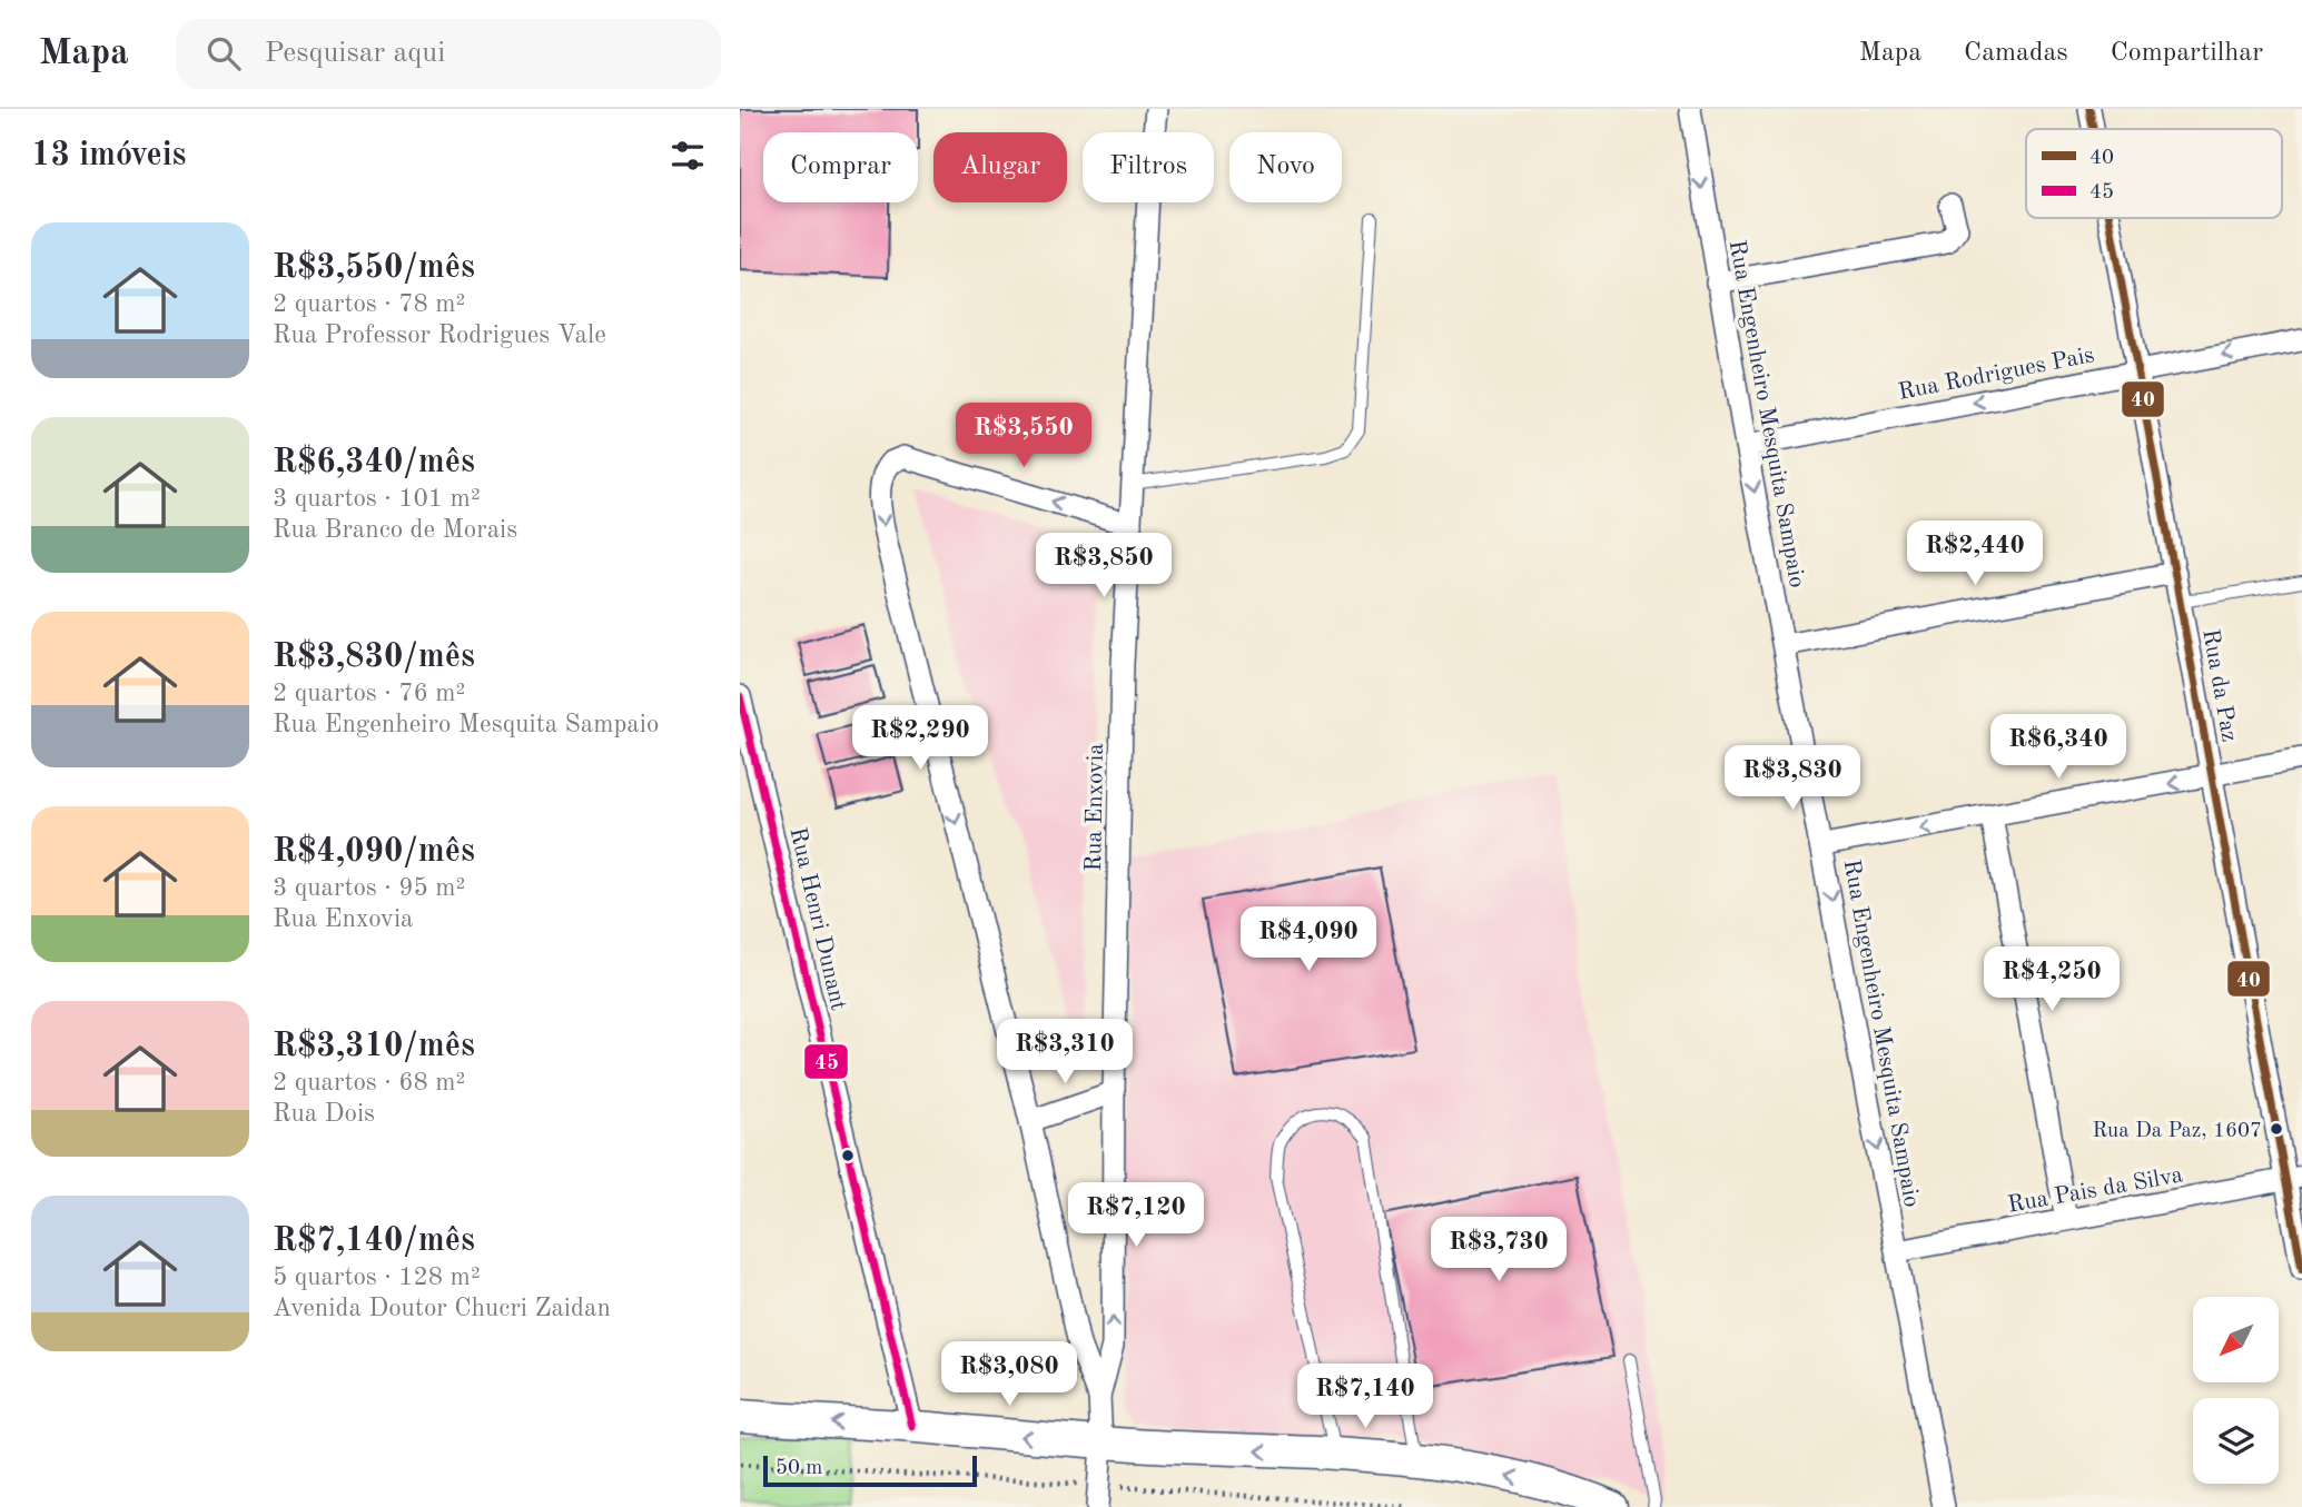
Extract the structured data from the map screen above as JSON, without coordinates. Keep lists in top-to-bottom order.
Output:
{
  "streets": {
    "street": [
      "Rua Rodrigues Pais",
      "Rua Engenheiro Mesquita Sampaio",
      "Rua da Paz",
      "Rua Enxovia",
      "Rua Henri Dunant",
      "Rua Pais da Silva"
    ]
  },
  "crossings": [
    ["Rua Rodrigues Pais", "Rua Engenheiro Mesquita Sampaio"],
    ["Rua Rodrigues Pais", "Rua da Paz"],
    ["Rua Engenheiro Mesquita Sampaio", "Rua Pais da Silva"],
    ["Rua da Paz", "Rua Pais da Silva"]
  ],
  "one_way": ["Rua Rodrigues Pais"],
  "places": ["Rua Da Paz, 1607"],
  "lines": ["transit line 40", "transit line 45"],
  "legend": ["40", "45"],
  "scale_bar": "50 m",
  "north": "bottom left",
  "page": {
    "header": "Mapa",
    "search": "Pesquisar aqui",
    "nav": ["Mapa", "Camadas", "Compartilhar"],
    "heading": "13 imóveis",
    "chip": [
      "Comprar",
      "Alugar",
      "Filtros",
      "Novo"
    ],
    "list": [
      {
        "name": "R$3,550/mês",
        "note": "2 quartos · 78 m² · Rua Professor Rodrigues Vale"
      },
      {
        "name": "R$6,340/mês",
        "note": "3 quartos · 101 m² · Rua Branco de Morais"
      },
      {
        "name": "R$3,830/mês",
        "note": "2 quartos · 76 m² · Rua Engenheiro Mesquita Sampaio"
      },
      {
        "name": "R$4,090/mês",
        "note": "3 quartos · 95 m² · Rua Enxovia"
      },
      {
        "name": "R$3,310/mês",
        "note": "2 quartos · 68 m² · Rua Dois"
      },
      {
        "name": "R$7,140/mês",
        "note": "5 quartos · 128 m² · Avenida Doutor Chucri Zaidan"
      }
    ],
    "price": [
      "R$3,550",
      "R$2,440",
      "R$3,850",
      "R$2,290",
      "R$6,340",
      "R$3,830",
      "R$4,090",
      "R$4,250",
      "R$3,310",
      "R$7,120",
      "R$3,730",
      "R$3,080",
      "R$7,140"
    ],
    "scale": "50 m"
  }
}
